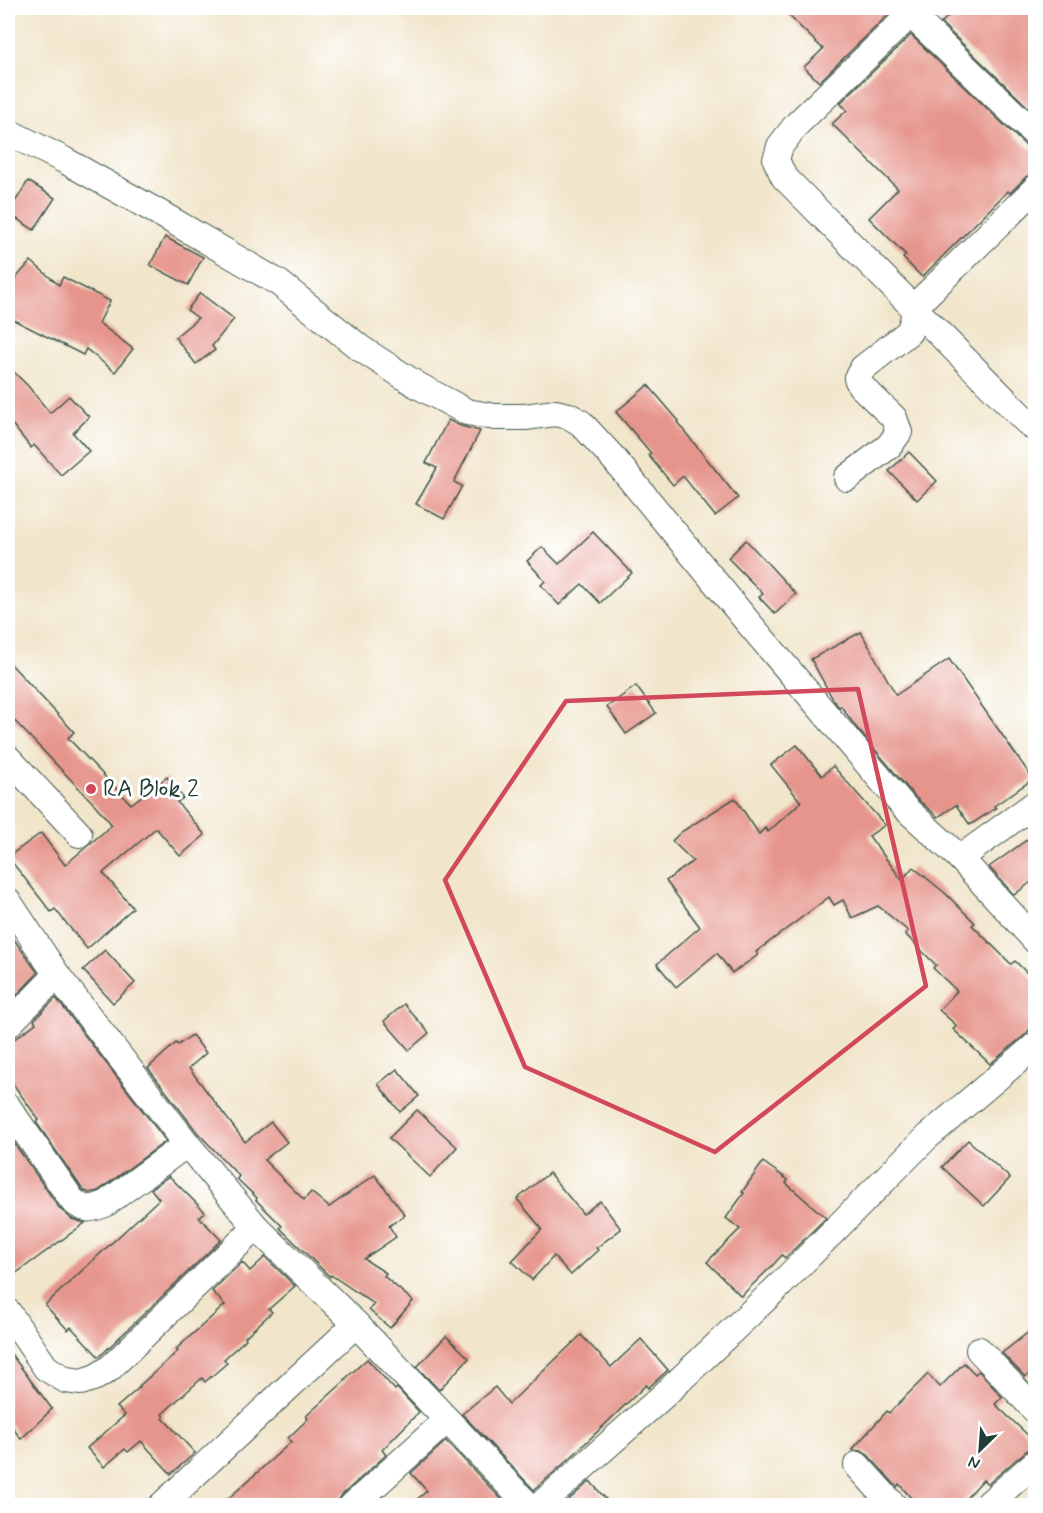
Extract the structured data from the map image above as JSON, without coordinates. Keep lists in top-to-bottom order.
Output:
{
  "places": ["RA Blok 2"],
  "north": "bottom left"
}
